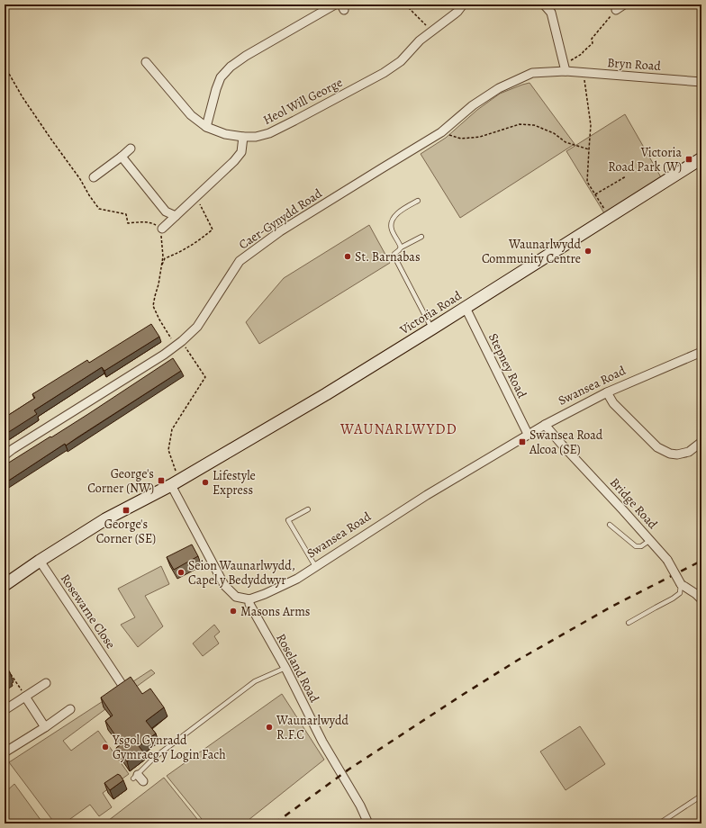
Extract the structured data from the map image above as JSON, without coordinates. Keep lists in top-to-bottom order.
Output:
{
  "streets": {
    "main road": ["Victoria Road"],
    "street": [
      "Bryn Road",
      "Heol Will George",
      "Caer-Gynydd Road",
      "Stepney Road",
      "Swansea Road",
      "Bridge Road",
      "Rosewarne Close",
      "Roseland Road"
    ]
  },
  "crossings": [
    ["Bryn Road", "Caer-Gynydd Road"],
    ["Victoria Road", "Stepney Road"],
    ["Stepney Road", "Swansea Road"],
    ["Swansea Road", "Bridge Road"],
    ["Swansea Road", "Roseland Road"]
  ],
  "districts": ["WAUNARLWYDD"],
  "places": {
    "transit": [
      "Victoria Road Park (W)",
      "Swansea Road Alcoa (SE)",
      "George's Corner (NW)",
      "George's Corner (SE)"
    ],
    "other": [
      "Waunarlwydd Community Centre",
      "St. Barnabas",
      "Lifestyle Express",
      "Seion Waunarlwydd, Capel y Bedyddwyr",
      "Masons Arms",
      "Waunarlwydd R.F.C",
      "Ysgol Gynradd Gymraeg y Login Fach"
    ]
  }
}
